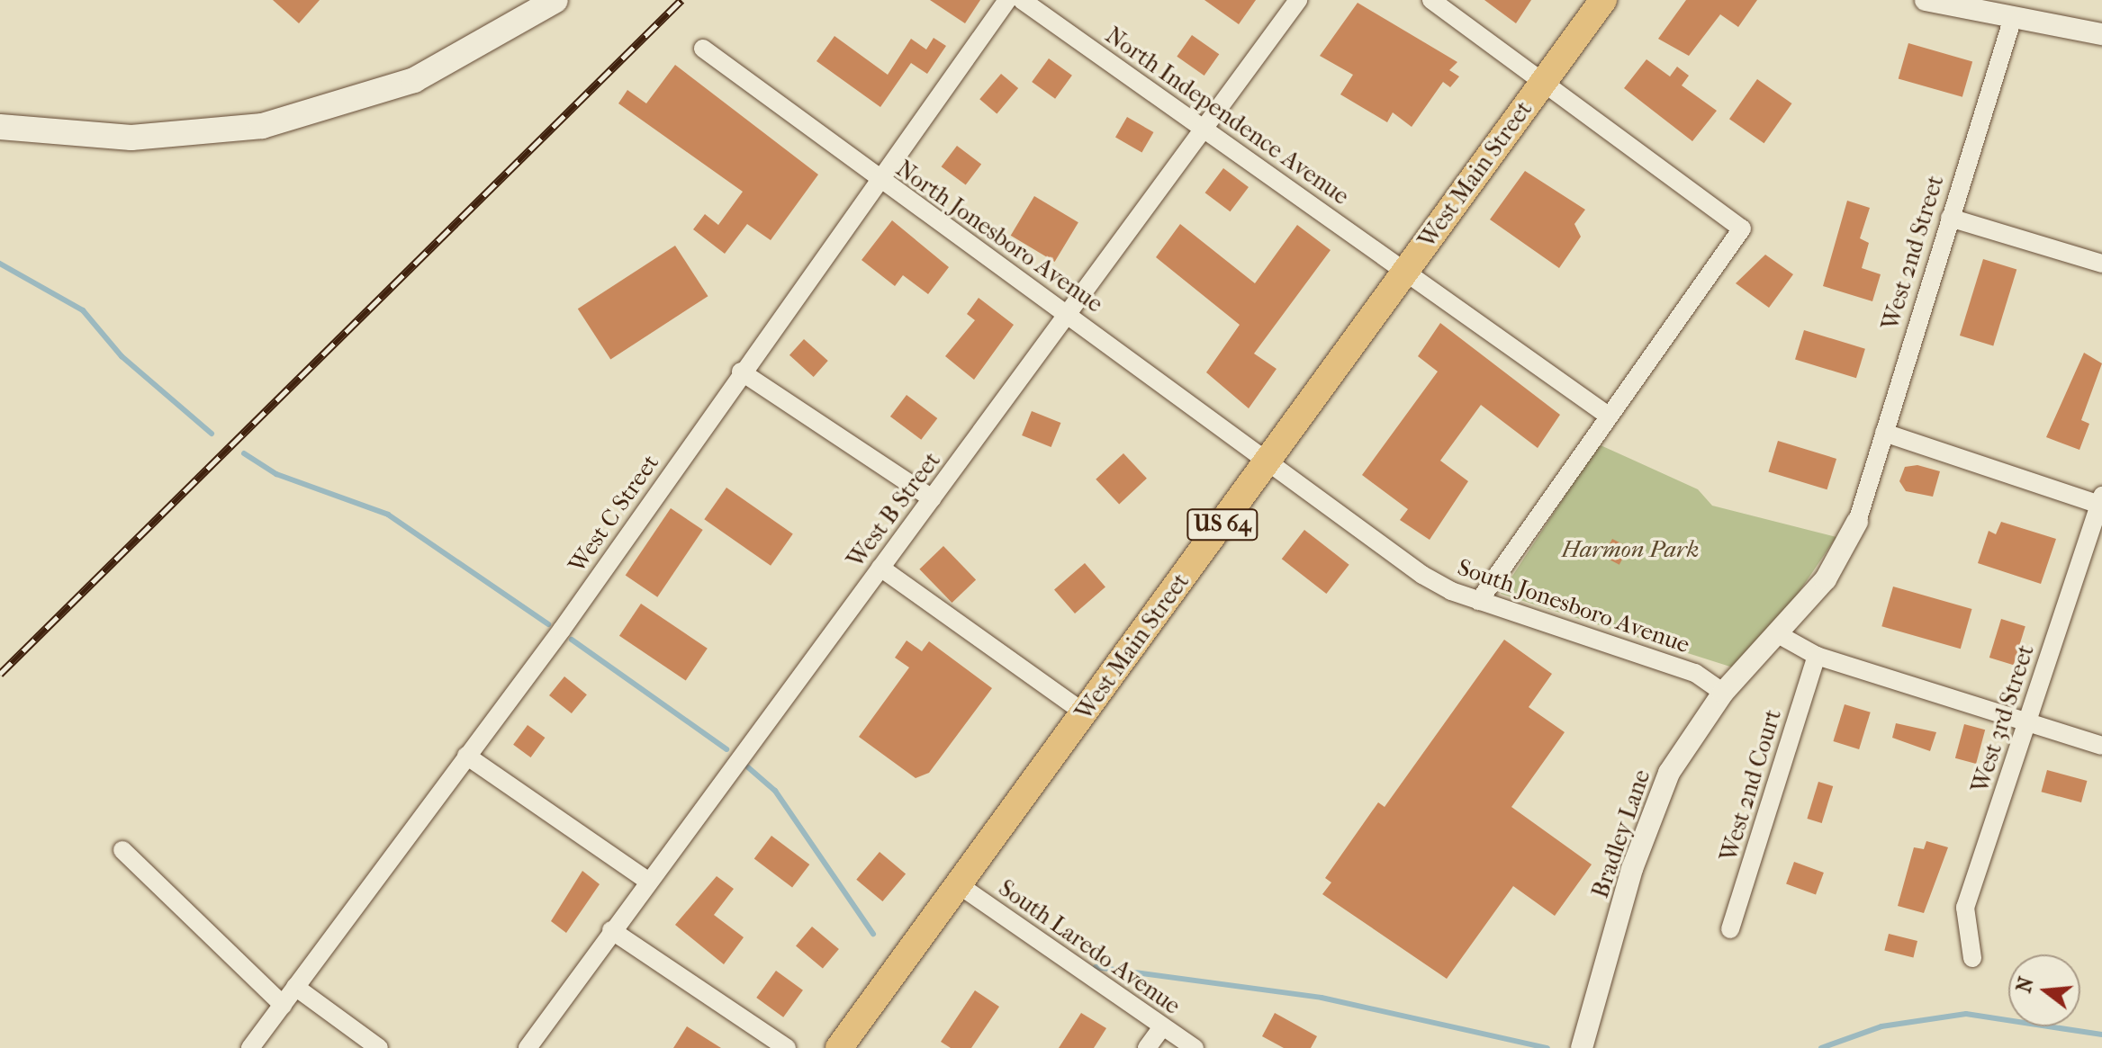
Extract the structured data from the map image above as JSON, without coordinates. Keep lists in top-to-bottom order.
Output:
{
  "streets": {
    "main road": ["West Main Street", "US 64"],
    "street": [
      "North Independence Avenue",
      "North Jonesboro Avenue",
      "West 2nd Street",
      "West B Street",
      "West C Street",
      "South Jonesboro Avenue",
      "West 3rd Street",
      "West 2nd Court",
      "Bradley Lane",
      "South Laredo Avenue"
    ]
  },
  "crossings": [
    ["North Independence Avenue", "West Main Street"],
    ["North Independence Avenue", "West B Street"],
    ["West Main Street", "North Jonesboro Avenue"],
    ["West Main Street", "South Jonesboro Avenue"],
    ["West Main Street", "South Laredo Avenue"],
    ["North Jonesboro Avenue", "West B Street"],
    ["North Jonesboro Avenue", "West C Street"],
    ["North Jonesboro Avenue", "South Jonesboro Avenue"],
    ["West 2nd Street", "Bradley Lane"],
    ["South Jonesboro Avenue", "Bradley Lane"]
  ],
  "parks": ["Harmon Park"],
  "north": "left"
}
